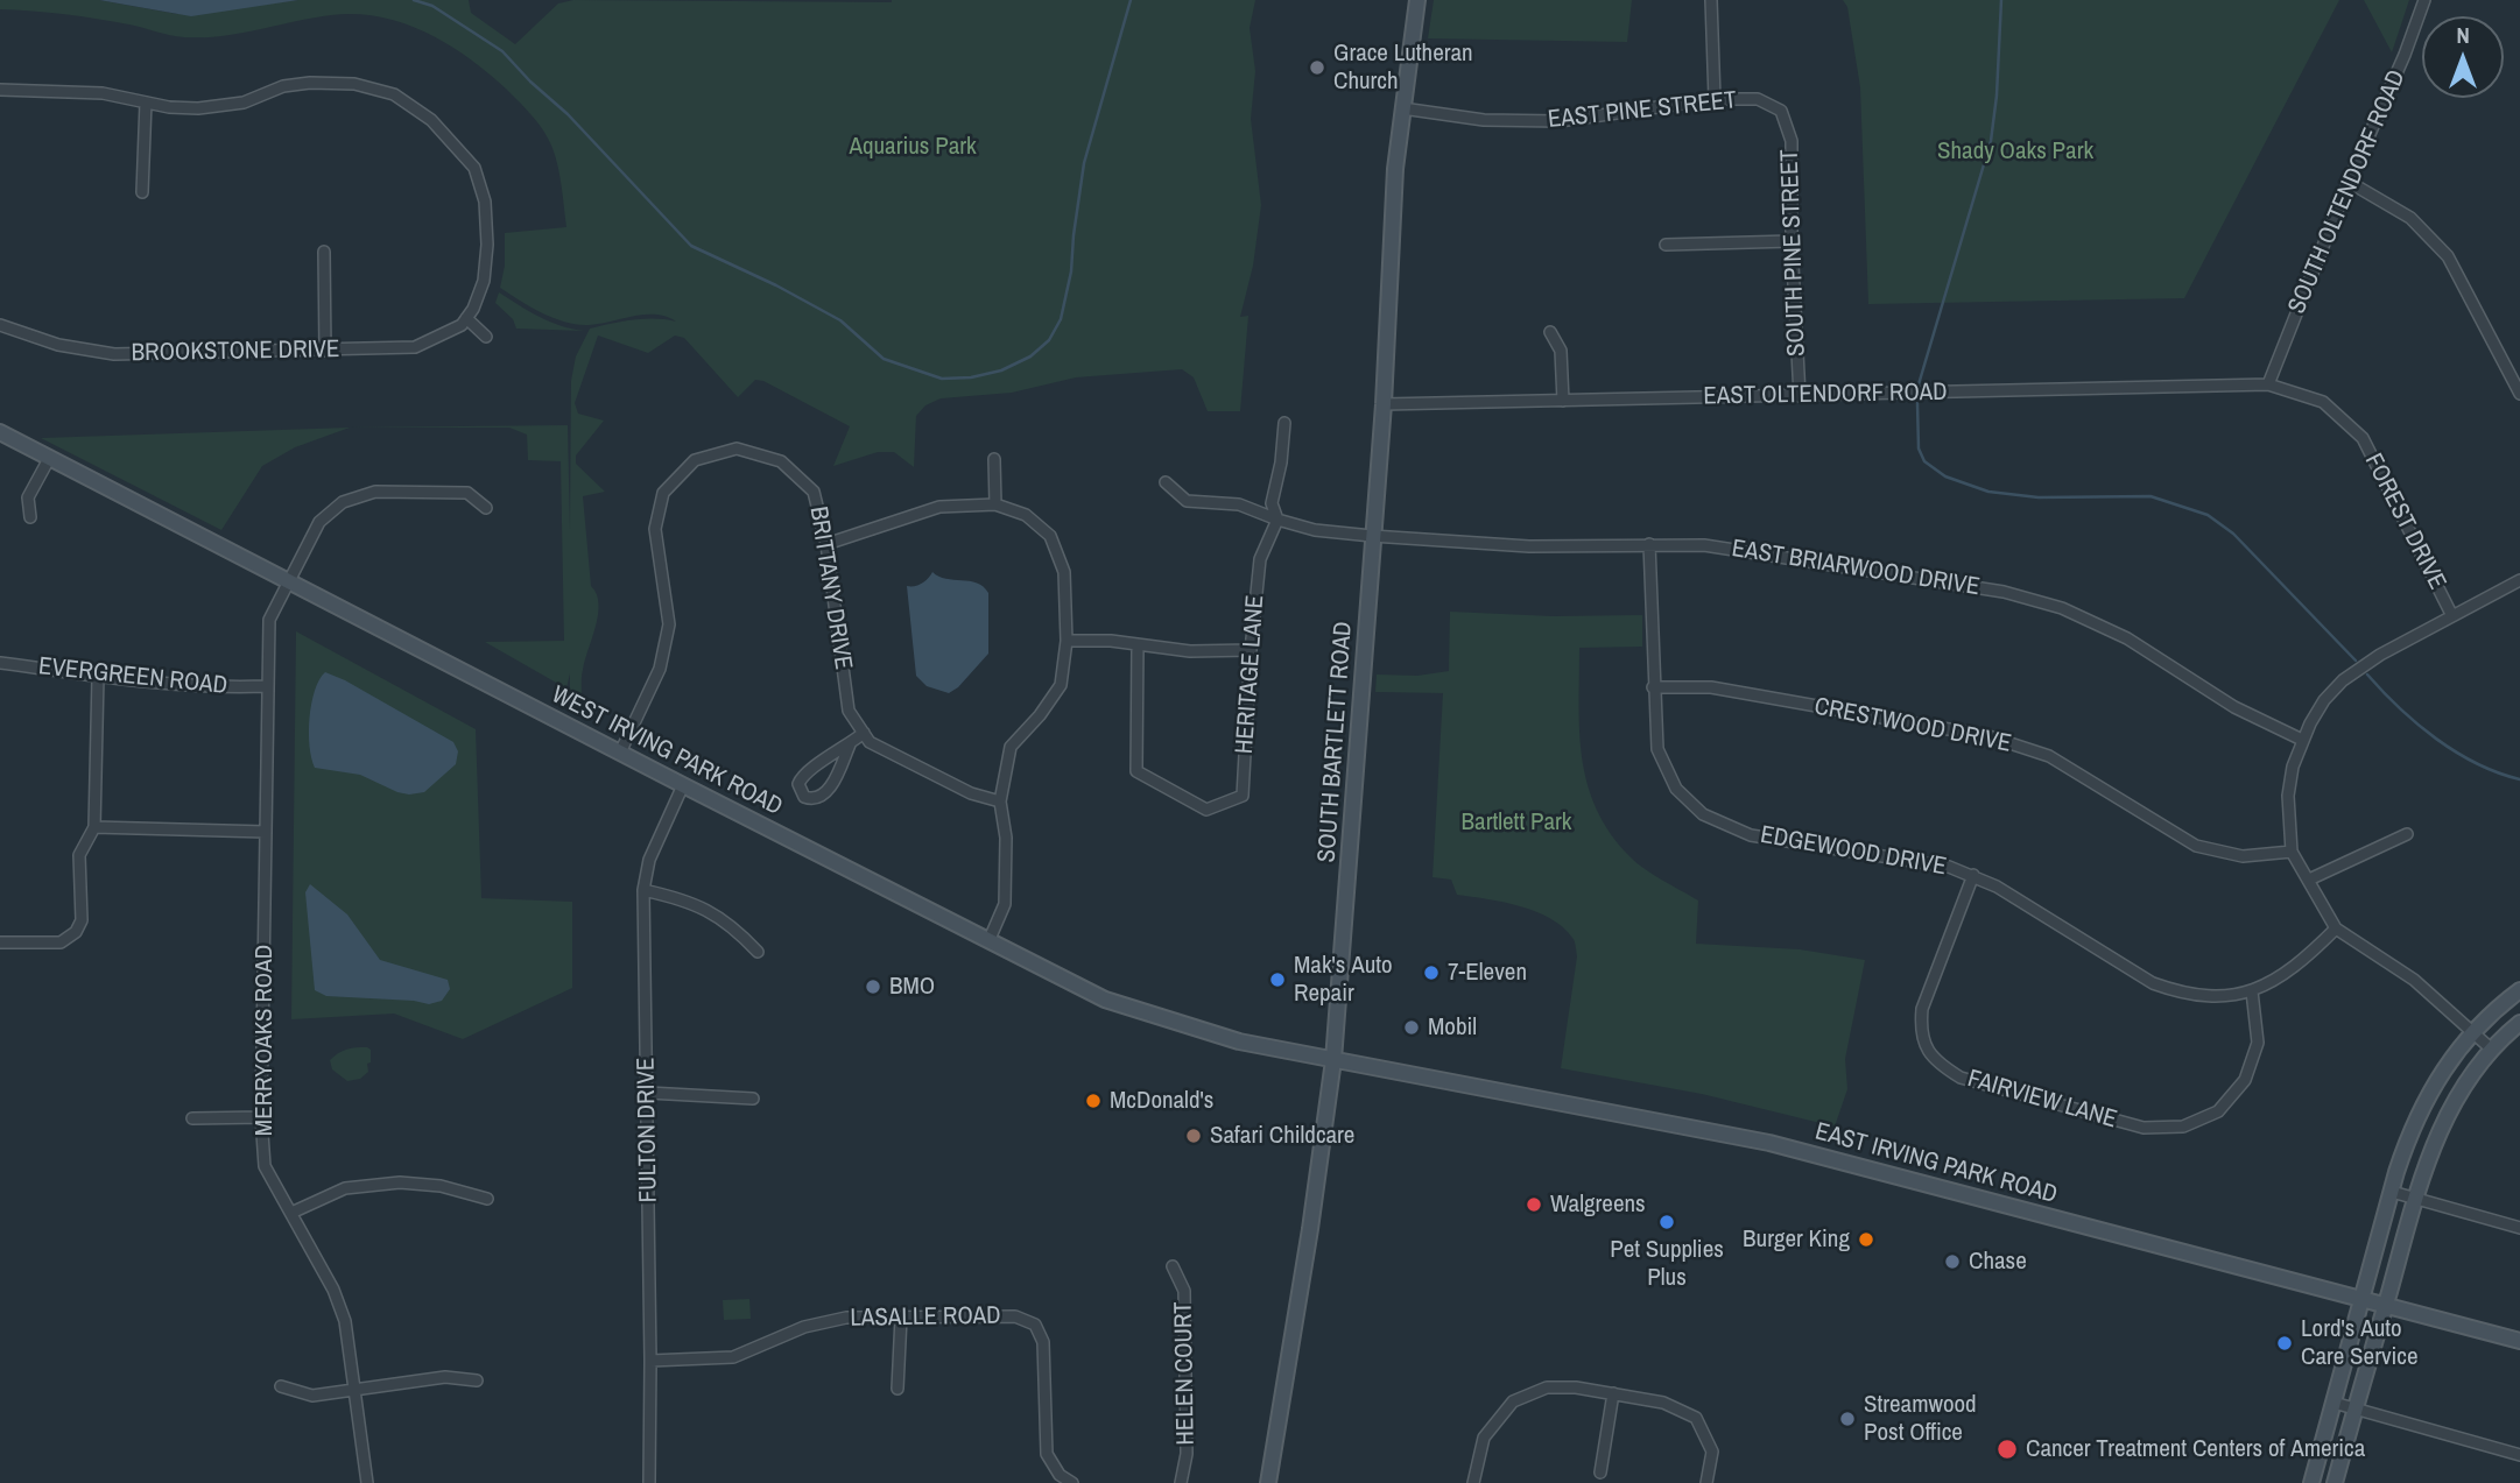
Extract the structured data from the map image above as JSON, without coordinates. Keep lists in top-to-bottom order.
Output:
{
  "streets": {
    "main road": ["SOUTH BARTLETT ROAD", "WEST IRVING PARK ROAD", "EAST IRVING PARK ROAD"],
    "street": [
      "EAST PINE STREET",
      "SOUTH OLTENDORF ROAD",
      "SOUTH PINE STREET",
      "BROOKSTONE DRIVE",
      "EAST OLTENDORF ROAD",
      "FOREST DRIVE",
      "EAST BRIARWOOD DRIVE",
      "BRITTANY DRIVE",
      "HERITAGE LANE",
      "EVERGREEN ROAD",
      "CRESTWOOD DRIVE",
      "EDGEWOOD DRIVE",
      "MERRYOAKS ROAD",
      "FAIRVIEW LANE",
      "FULTON DRIVE",
      "LASALLE ROAD",
      "HELEN COURT"
    ]
  },
  "crossings": [
    ["EAST PINE STREET", "SOUTH PINE STREET"],
    ["EAST PINE STREET", "SOUTH BARTLETT ROAD"],
    ["SOUTH OLTENDORF ROAD", "EAST OLTENDORF ROAD"],
    ["SOUTH OLTENDORF ROAD", "FOREST DRIVE"],
    ["SOUTH PINE STREET", "EAST OLTENDORF ROAD"],
    ["EAST OLTENDORF ROAD", "FOREST DRIVE"],
    ["EAST OLTENDORF ROAD", "SOUTH BARTLETT ROAD"],
    ["EAST BRIARWOOD DRIVE", "HERITAGE LANE"],
    ["EAST BRIARWOOD DRIVE", "SOUTH BARTLETT ROAD"],
    ["EAST BRIARWOOD DRIVE", "EDGEWOOD DRIVE"],
    ["BRITTANY DRIVE", "WEST IRVING PARK ROAD"],
    ["EVERGREEN ROAD", "MERRYOAKS ROAD"],
    ["CRESTWOOD DRIVE", "EDGEWOOD DRIVE"],
    ["SOUTH BARTLETT ROAD", "WEST IRVING PARK ROAD"],
    ["SOUTH BARTLETT ROAD", "EAST IRVING PARK ROAD"],
    ["WEST IRVING PARK ROAD", "MERRYOAKS ROAD"],
    ["WEST IRVING PARK ROAD", "FULTON DRIVE"],
    ["WEST IRVING PARK ROAD", "EAST IRVING PARK ROAD"],
    ["EDGEWOOD DRIVE", "FAIRVIEW LANE"],
    ["FULTON DRIVE", "LASALLE ROAD"]
  ],
  "parks": ["Aquarius Park", "Shady Oaks Park", "Bartlett Park"],
  "places": [
    "Grace Lutheran Church",
    "7-Eleven",
    "Mak's Auto Repair",
    "BMO",
    "Mobil",
    "McDonald's",
    "Safari Childcare",
    "Walgreens",
    "Pet Supplies Plus",
    "Burger King",
    "Chase",
    "Lord's Auto Care Service",
    "Streamwood Post Office",
    "Cancer Treatment Centers of America"
  ],
  "north": "top"
}
